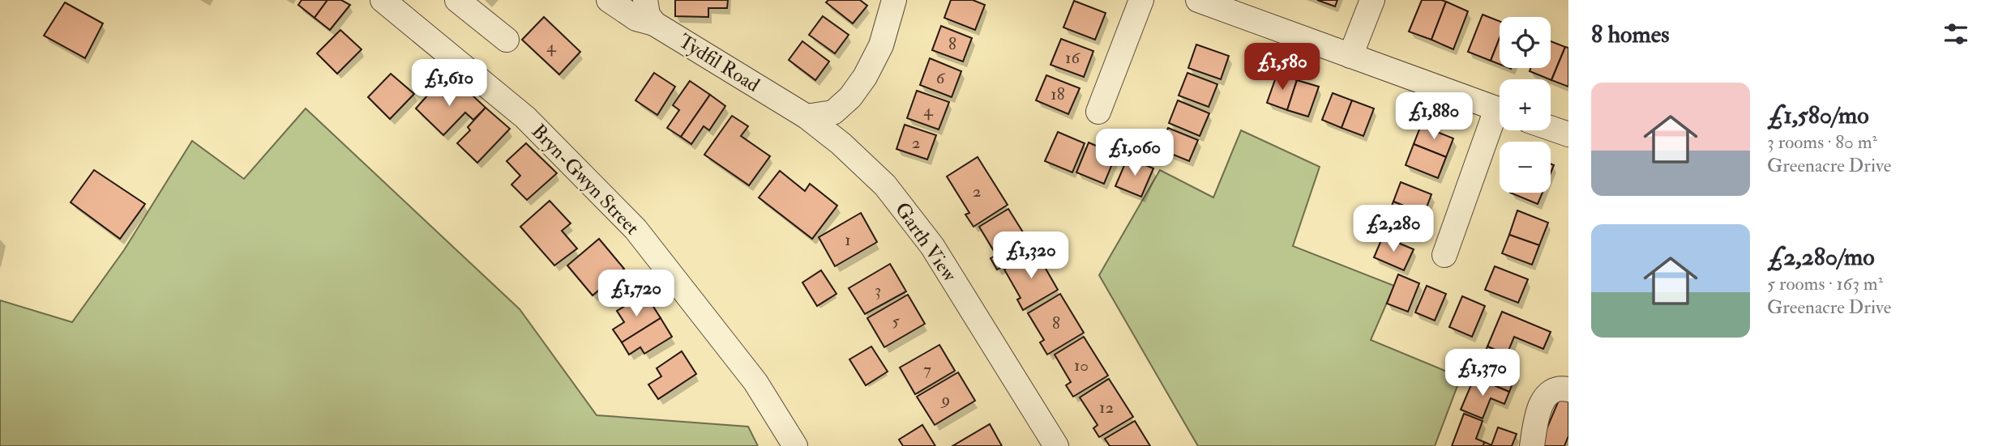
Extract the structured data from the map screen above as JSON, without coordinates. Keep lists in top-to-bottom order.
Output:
{
  "streets": {
    "street": ["Tydfil Road", "Bryn-Gwyn Street", "Garth View"]
  },
  "crossings": [
    ["Tydfil Road", "Garth View"]
  ],
  "house_numbers": [
    "8",
    "4",
    "16",
    "6",
    "18",
    "4",
    "2",
    "2",
    "1",
    "3",
    "5",
    "8",
    "10",
    "7",
    "9",
    "12"
  ],
  "page": {
    "heading": "8 homes",
    "map_buttons": ["+", "−"],
    "price": [
      "£1,580",
      "£1,610",
      "£1,880",
      "£1,060",
      "£2,280",
      "£1,320",
      "£1,720",
      "£1,370"
    ],
    "list": [
      {
        "name": "£1,580/mo",
        "note": "3 rooms · 80 m² · Greenacre Drive"
      },
      {
        "name": "£2,280/mo",
        "note": "5 rooms · 163 m² · Greenacre Drive"
      }
    ]
  }
}
